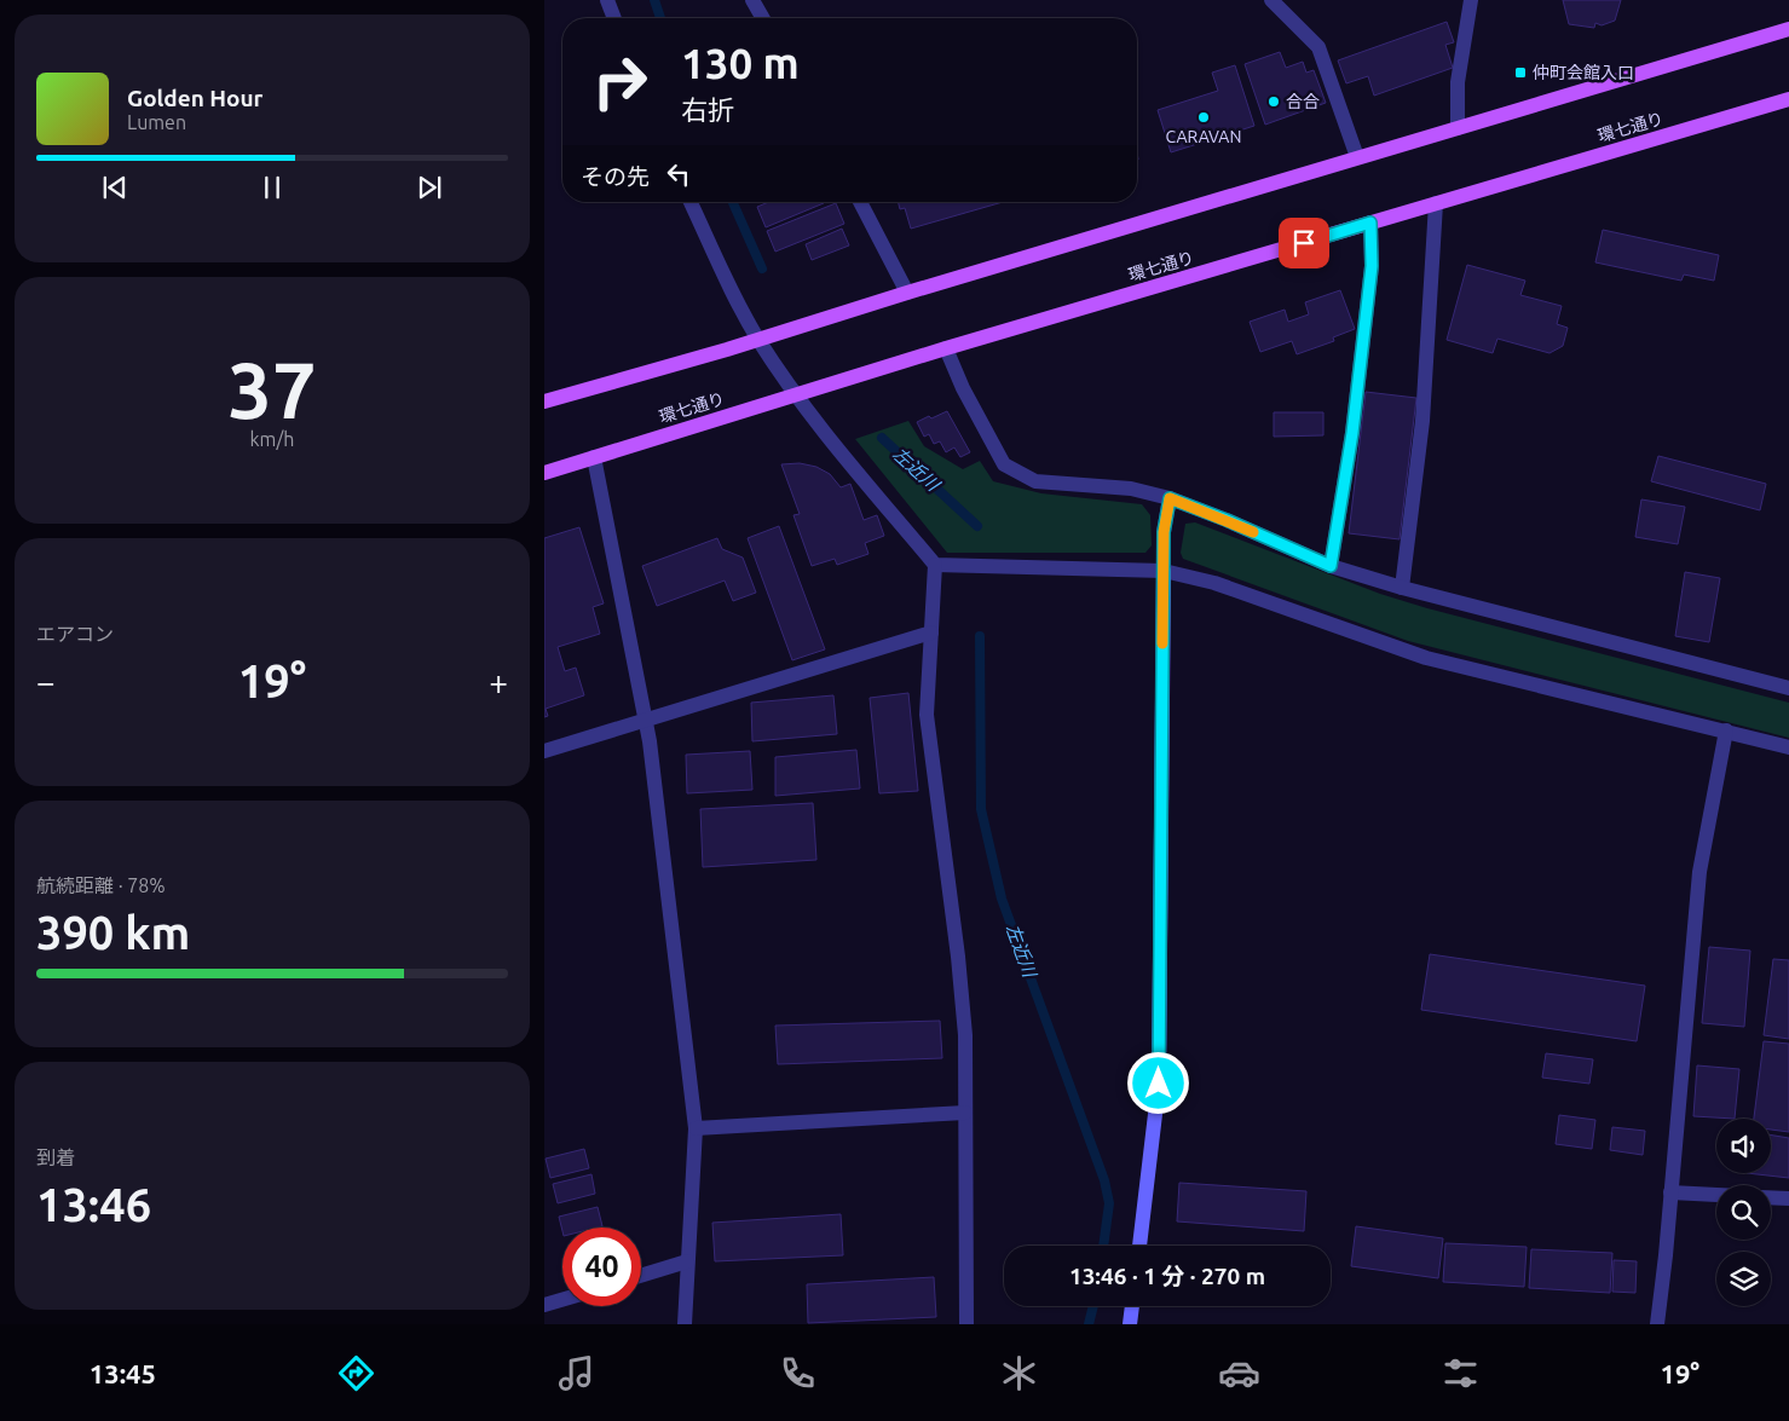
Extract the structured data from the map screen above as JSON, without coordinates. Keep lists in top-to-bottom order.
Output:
{
  "streets": {
    "main road": ["環七通り"]
  },
  "water": ["左近川"],
  "places": {
    "transit": ["仲町会館入口"],
    "other": ["合合", "CARAVAN"]
  },
  "page": {
    "turn": ["130 m", "右折"],
    "song": ["Golden Hour", "Lumen"],
    "then": "その先",
    "tile": [
      ["37", "km/h"],
      "エアコン",
      ["航続距離 · 78%", "390 km"],
      ["到着", "13:46"]
    ],
    "heat": ["−", "19°", "+"],
    "limit": "40",
    "trip": "13:46 · 1 分 · 270 m",
    "tabs": ["13:45", "19°"]
  }
}
